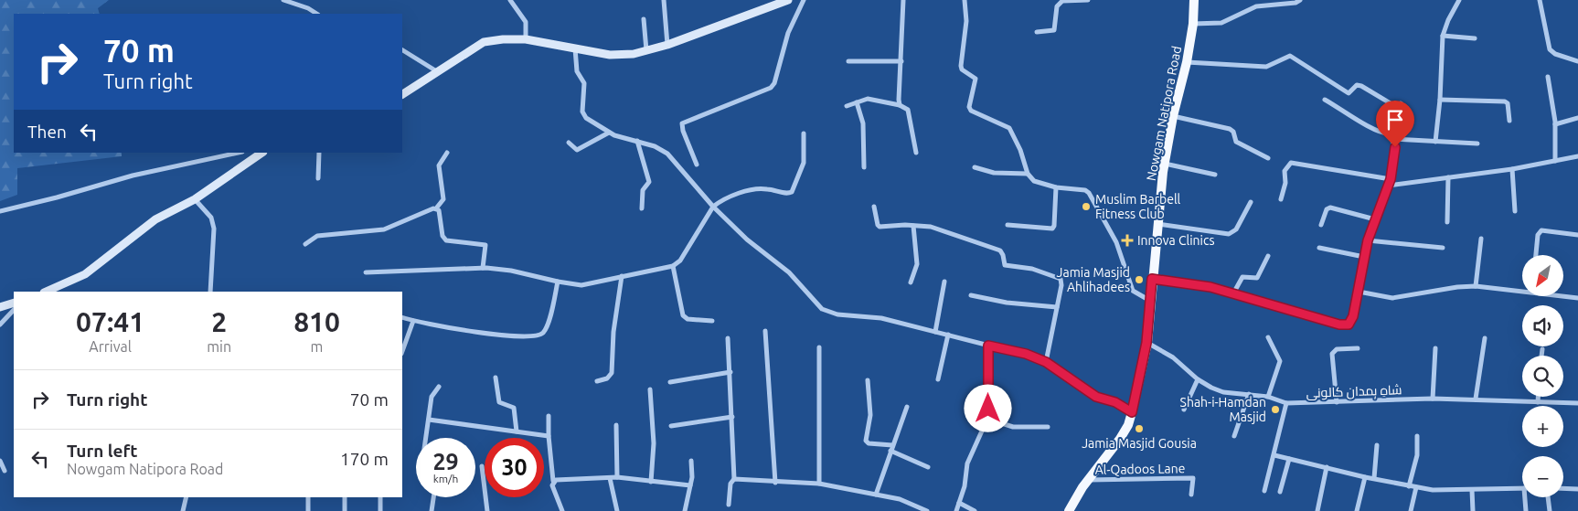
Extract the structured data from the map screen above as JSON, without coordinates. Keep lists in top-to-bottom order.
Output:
{
  "streets": {
    "main road": ["Nowgam Natipora Road"],
    "street": ["شاہِ ہمدان کالونی", "Al-Qadoos Lane"]
  },
  "crossings": [
    ["Nowgam Natipora Road", "شاہِ ہمدان کالونی"],
    ["Nowgam Natipora Road", "Al-Qadoos Lane"]
  ],
  "places": {
    "other": [
      "Muslim Barbell Fitness Club",
      "Jamia Masjid Ahlihadees",
      "Shah-i-Hamdan Masjid",
      "Jamia Masjid Gousia"
    ],
    "health": ["Innova Clinics"]
  },
  "north": "bottom left",
  "page": {
    "turn": ["70 m", "Turn right"],
    "then": "Then",
    "map_buttons": ["+", "−"],
    "eta": [
      "07:41",
      "Arrival",
      "2",
      "min",
      "810",
      "m"
    ],
    "list": [
      {
        "name": "Turn right",
        "value": "70 m"
      },
      {
        "name": "Turn left",
        "note": "Nowgam Natipora Road",
        "value": "170 m"
      }
    ],
    "speed": "29 km/h",
    "limit": "30"
  }
}
